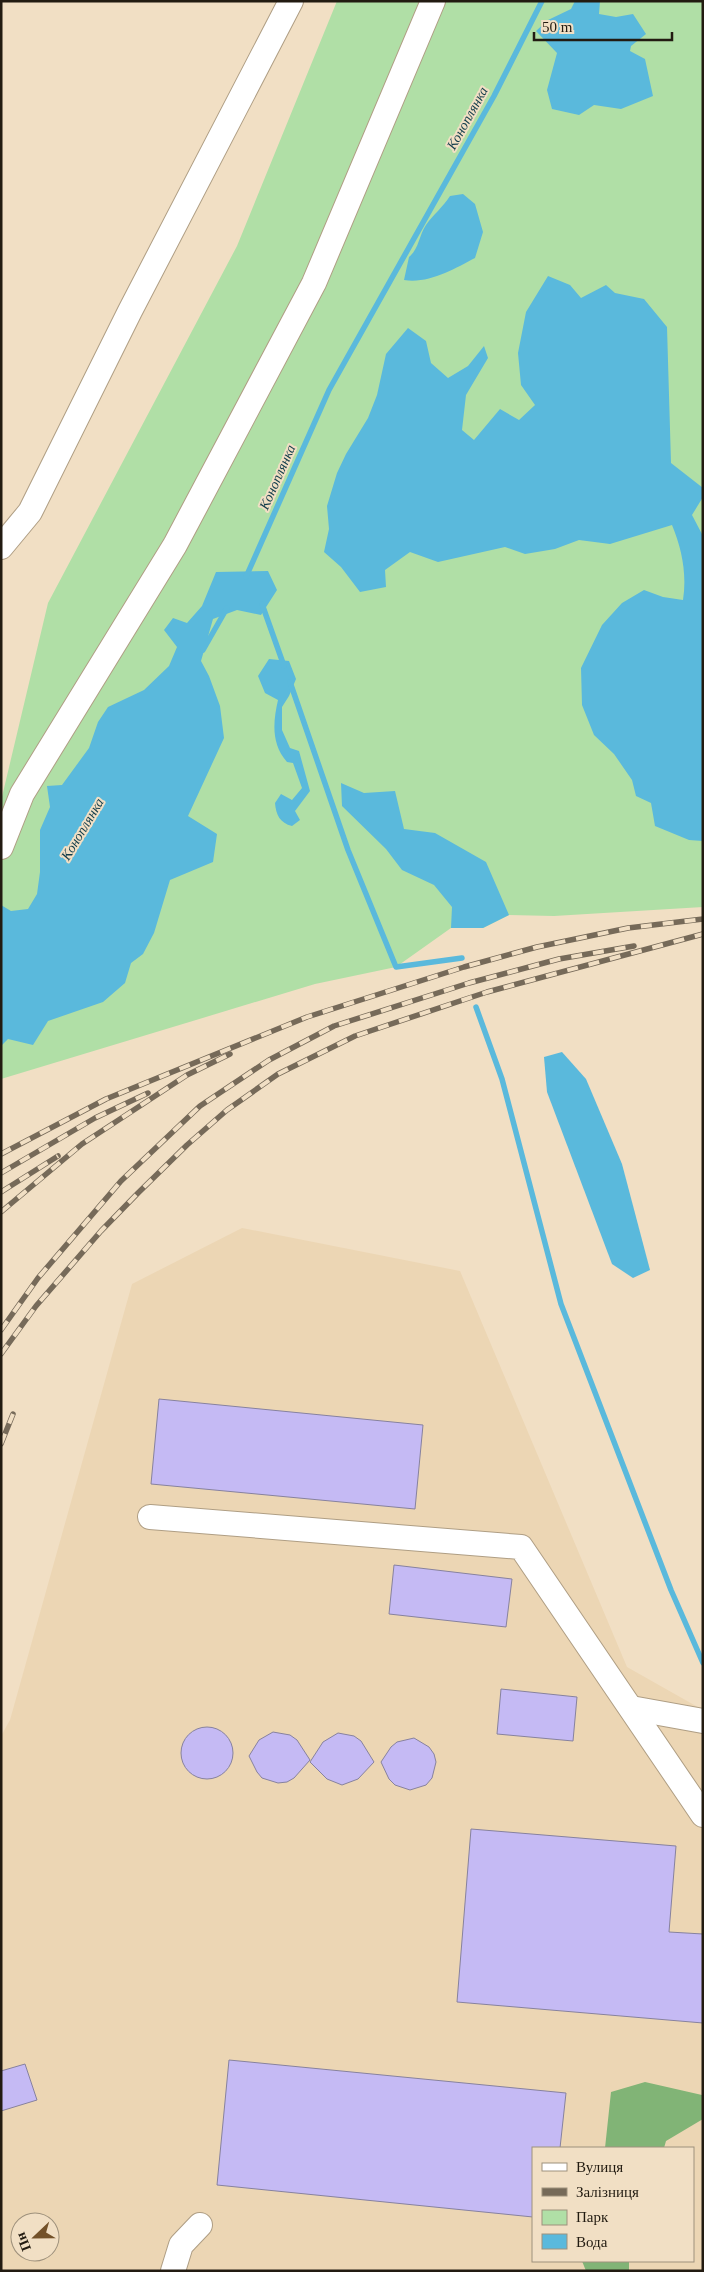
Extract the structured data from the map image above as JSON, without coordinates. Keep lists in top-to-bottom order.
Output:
{
  "water": ["Коноплянка"],
  "legend": [
    "Вулиця",
    "Залізниця",
    "Парк",
    "Вода"
  ],
  "scale_bar": "50 m",
  "north": "left"
}
